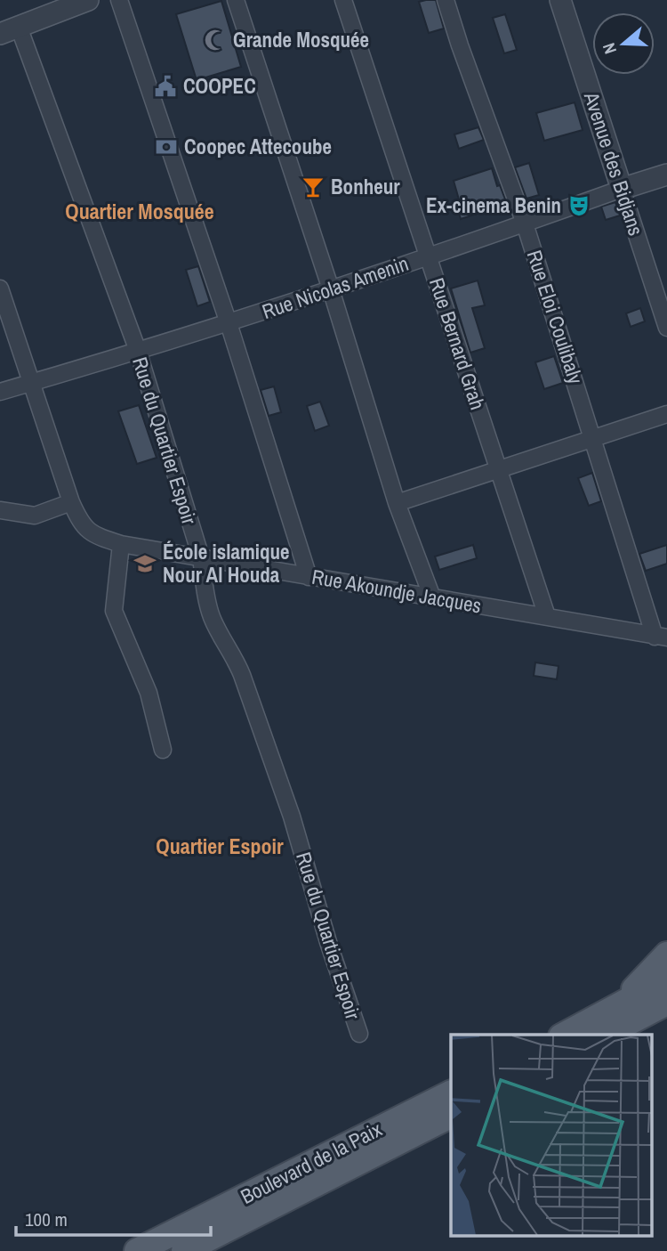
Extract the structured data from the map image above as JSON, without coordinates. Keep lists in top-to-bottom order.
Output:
{
  "streets": {
    "main road": ["Boulevard de la Paix"],
    "street": [
      "Avenue des Bidjans",
      "Rue Nicolas Amenin",
      "Rue Eloi Coulibaly",
      "Rue Bernard Grah",
      "Rue du Quartier Espoir",
      "Rue Akoundje Jacques"
    ]
  },
  "crossings": [
    ["Avenue des Bidjans", "Rue Nicolas Amenin"],
    ["Rue Nicolas Amenin", "Rue Eloi Coulibaly"],
    ["Rue Nicolas Amenin", "Rue Bernard Grah"],
    ["Rue Nicolas Amenin", "Rue du Quartier Espoir"],
    ["Rue Nicolas Amenin", "Rue Akoundje Jacques"],
    ["Rue Eloi Coulibaly", "Rue Akoundje Jacques"],
    ["Rue Bernard Grah", "Rue Akoundje Jacques"],
    ["Rue du Quartier Espoir", "Rue Akoundje Jacques"]
  ],
  "districts": ["Quartier Mosquée", "Quartier Espoir"],
  "places": {
    "mosque": ["Grande Mosquée"],
    "public building": ["COOPEC"],
    "bank": ["Coopec Attecoube"],
    "bar": ["Bonheur"],
    "theatre": ["Ex-cinema Benin"],
    "school or university": ["École islamique Nour Al Houda"]
  },
  "scale_bar": "100 m",
  "north": "left"
}
